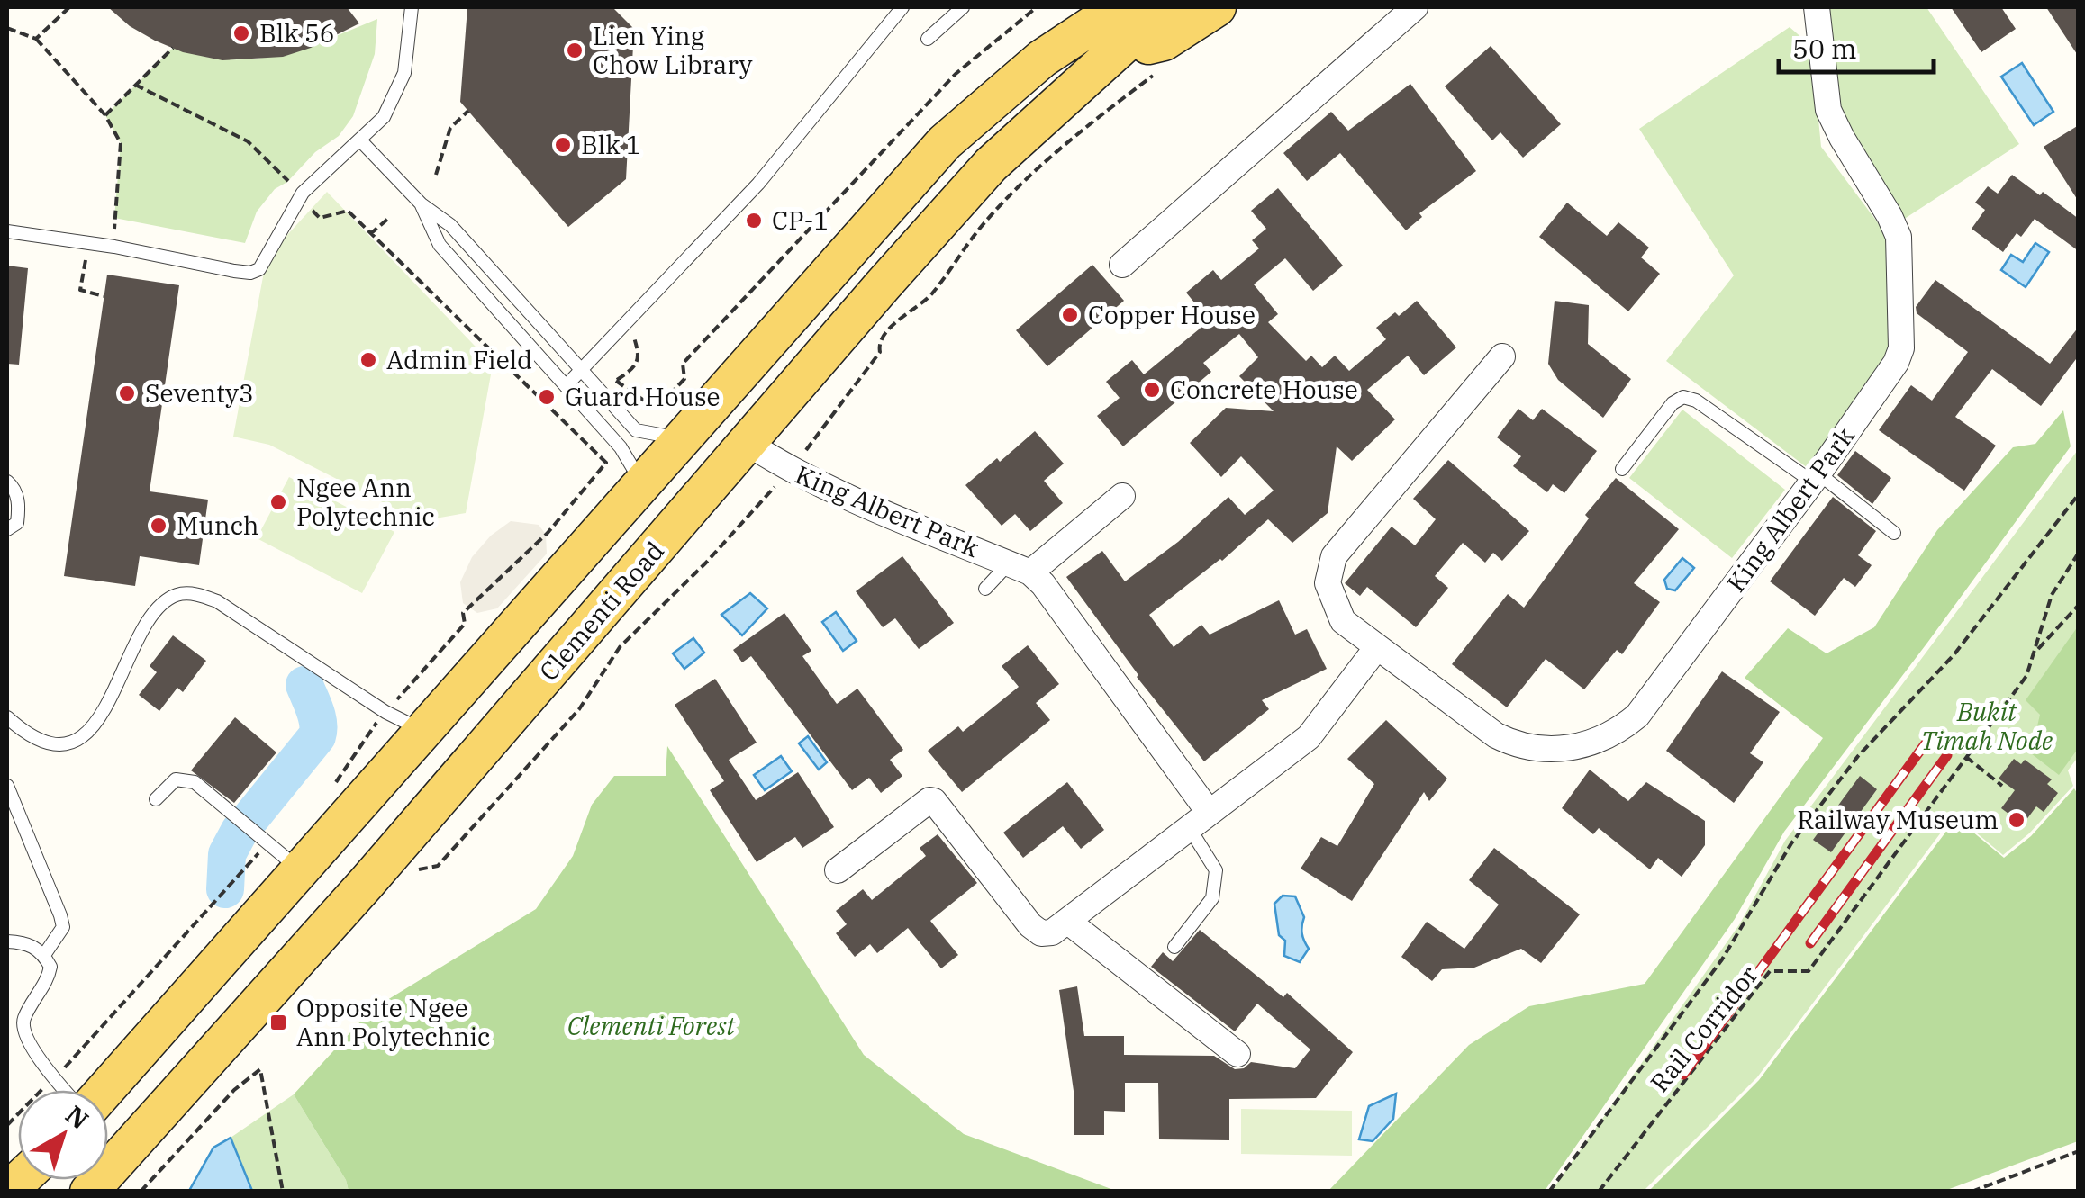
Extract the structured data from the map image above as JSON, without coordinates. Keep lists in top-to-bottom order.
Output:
{
  "streets": {
    "main road": ["Clementi Road"],
    "street": ["King Albert Park"],
    "path": ["Rail Corridor"]
  },
  "crossings": [
    ["King Albert Park", "Clementi Road"]
  ],
  "parks": ["Bukit Timah Node", "Clementi Forest"],
  "places": {
    "other": [
      "Blk 56",
      "Lien Ying Chow Library",
      "Blk 1",
      "CP-1",
      "Copper House",
      "Admin Field",
      "Concrete House",
      "Seventy3",
      "Guard House",
      "Ngee Ann Polytechnic",
      "Munch",
      "Railway Museum"
    ],
    "transit": ["Opposite Ngee Ann Polytechnic"]
  },
  "scale_bar": "50 m",
  "north": "top right"
}
